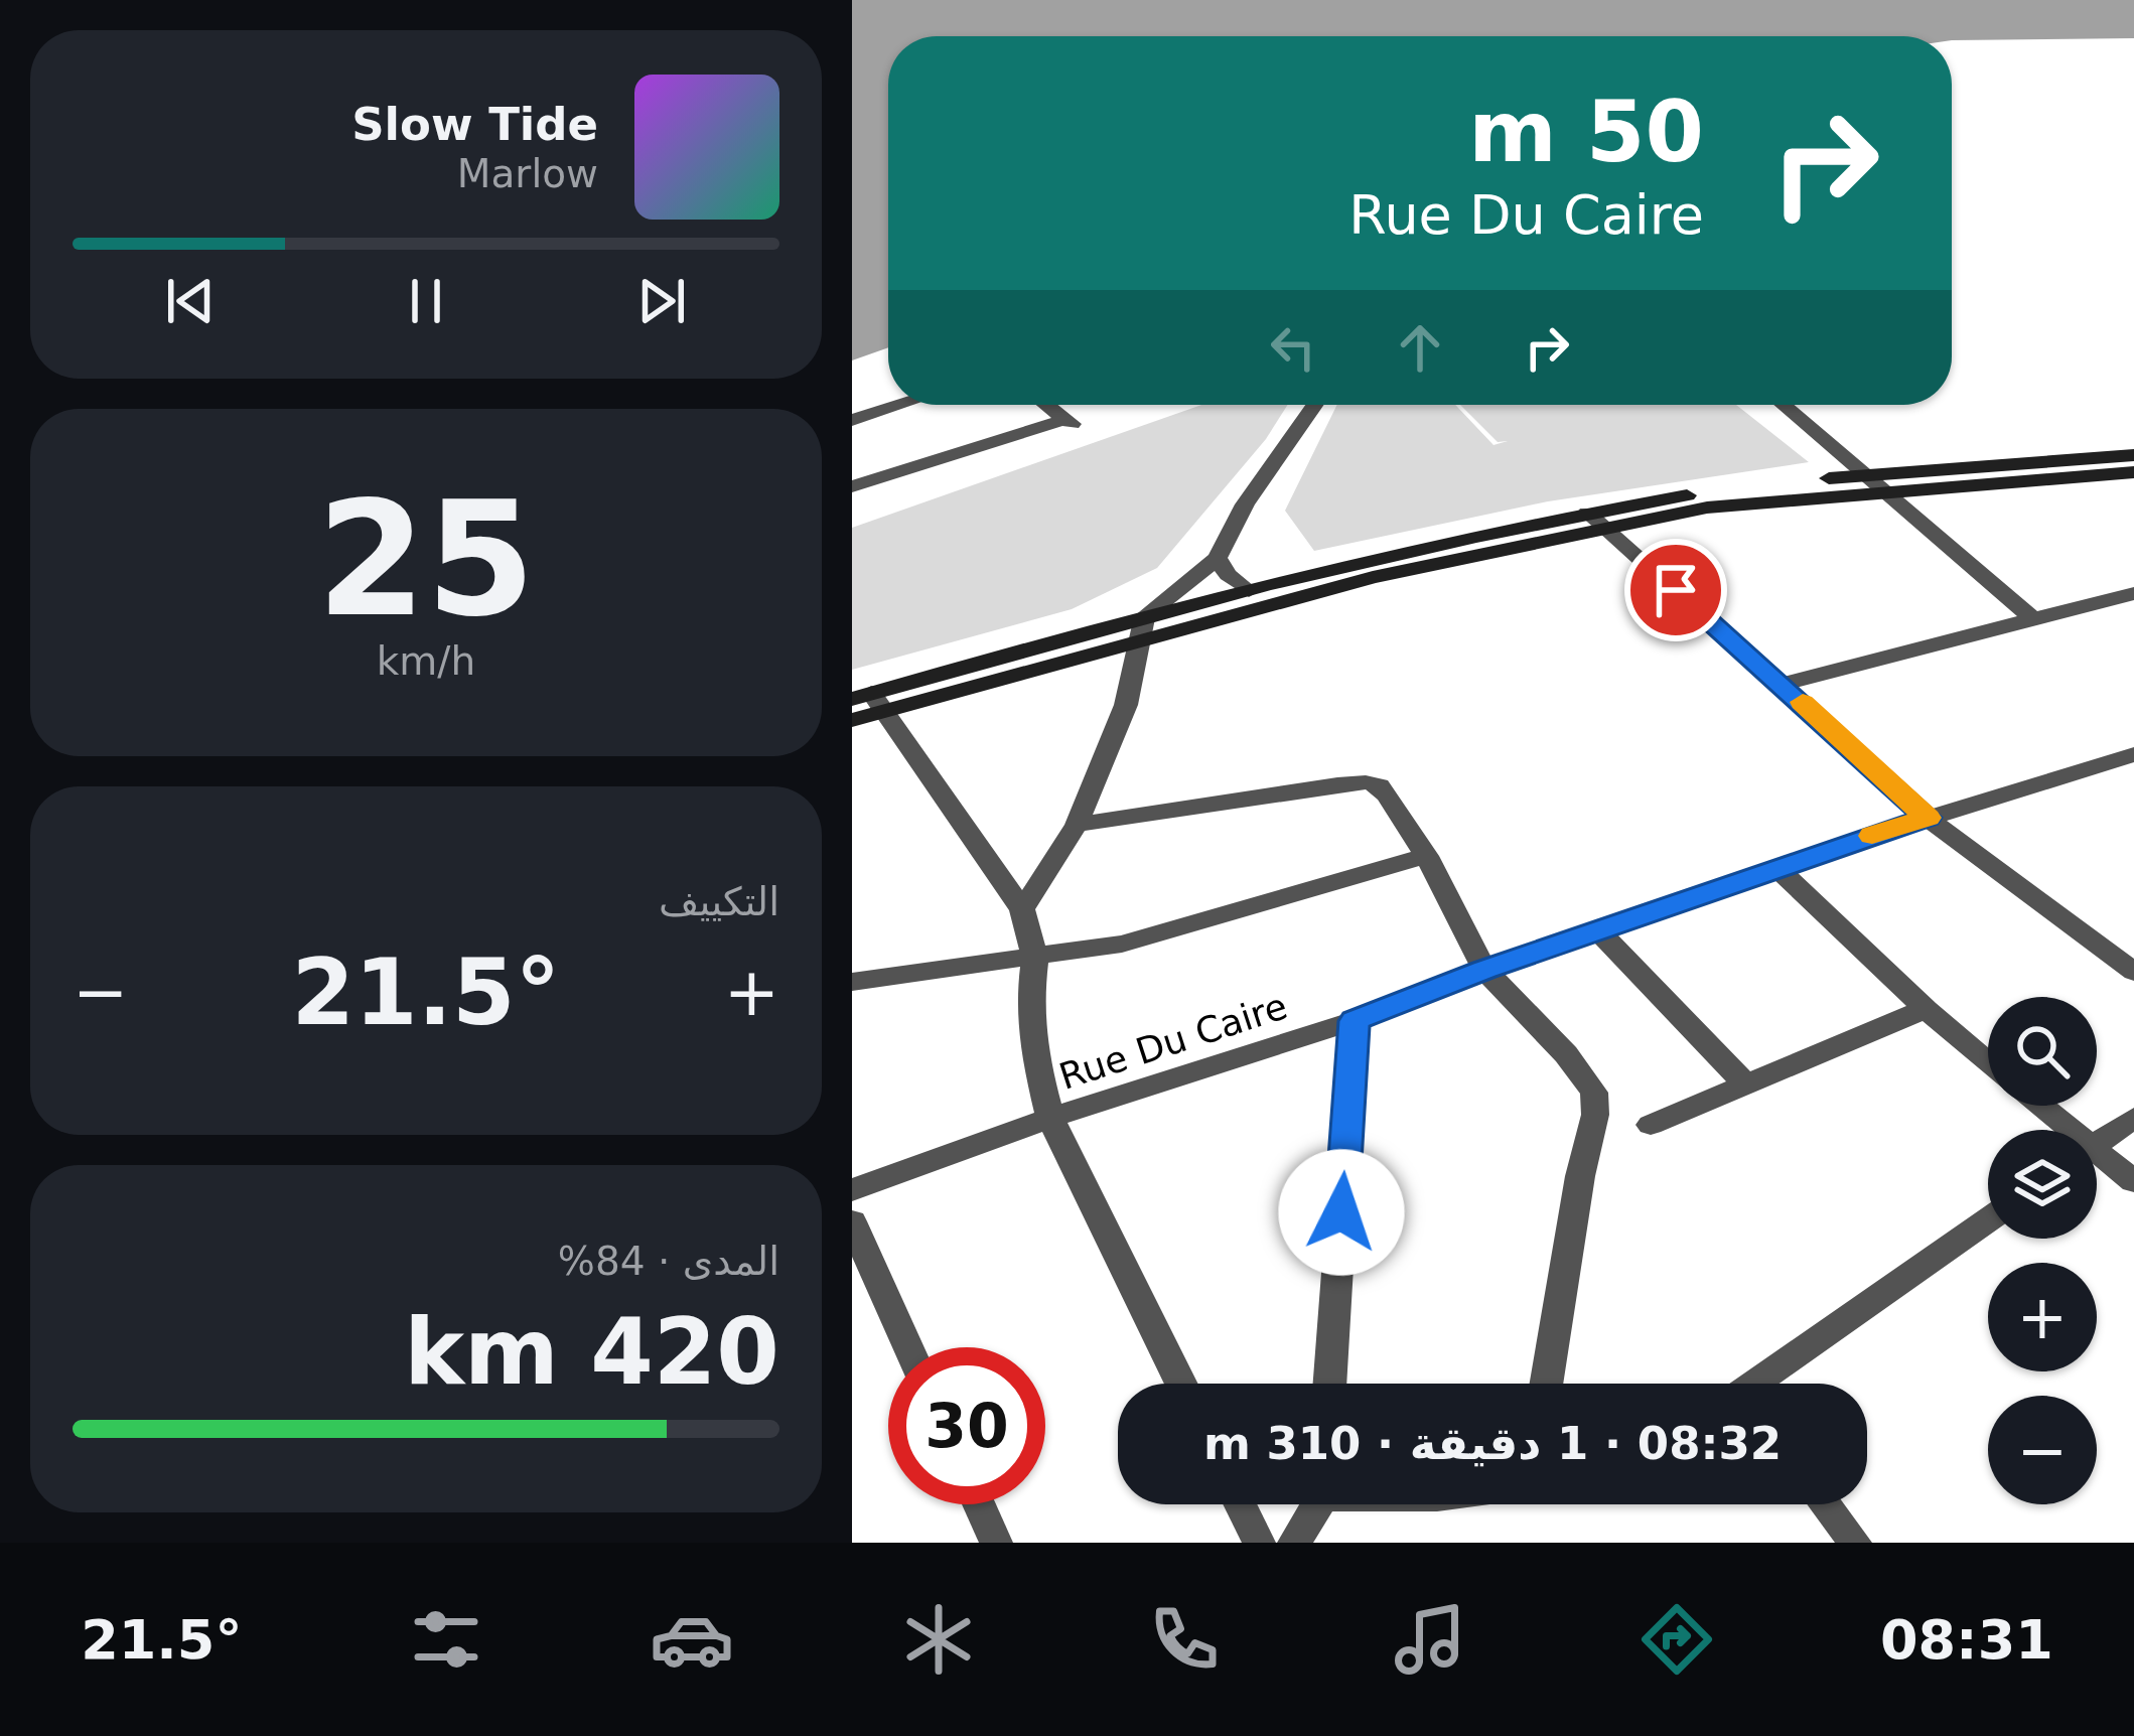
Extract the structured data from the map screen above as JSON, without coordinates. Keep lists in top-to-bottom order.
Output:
{
  "streets": {
    "street": ["Rue Du Caire"]
  },
  "page": {
    "turn": ["50 m", "Rue Du Caire"],
    "song": ["Slow Tide", "Marlow"],
    "tile": [
      ["25", "km/h"],
      "التكييف",
      ["المدى · 84%", "420 km"]
    ],
    "heat": ["−", "21.5°", "+"],
    "map_buttons": ["+", "−"],
    "limit": "30",
    "trip": "08:32 · 1 دقيقة · 310 m",
    "tabs": ["08:31", "21.5°"]
  }
}
